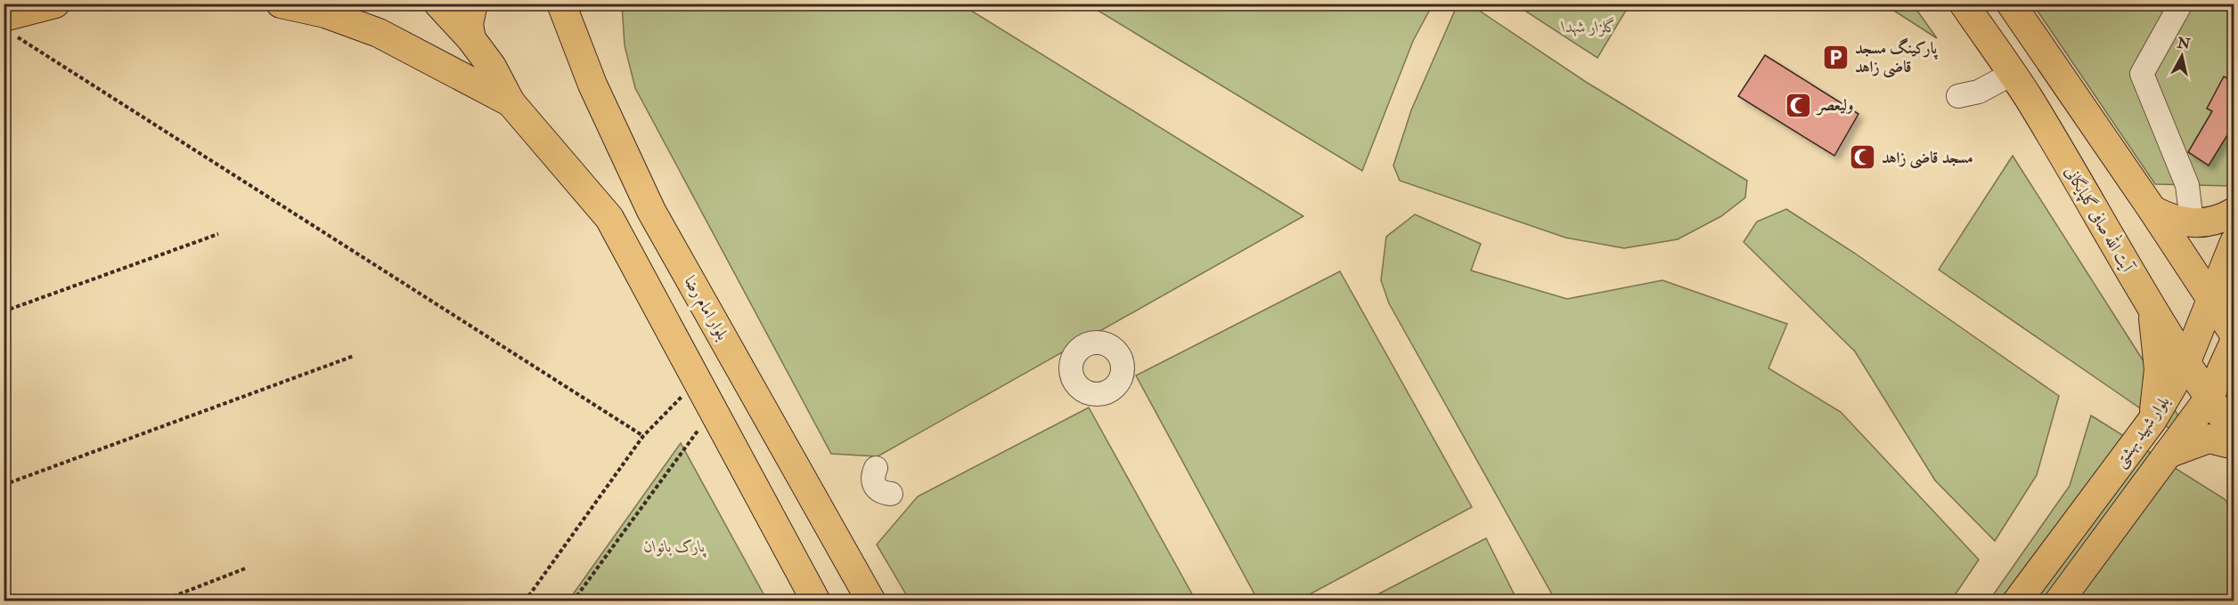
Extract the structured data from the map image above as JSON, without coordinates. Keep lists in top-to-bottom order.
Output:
{
  "streets": {
    "main road": ["آیت الله صافی گلپایگانی", "بلوار امام رضا", "بلوار شهید بهشتی"]
  },
  "crossings": [
    ["آیت الله صافی گلپایگانی", "بلوار شهید بهشتی"]
  ],
  "parks": ["گلزار شهدا", "پارک بانوان"],
  "places": {
    "parking": ["پارکینگ مسجد قاضی زاهد"],
    "mosque": ["ولیعصر", "مسجد قاضی زاهد"]
  },
  "north": "top"
}
